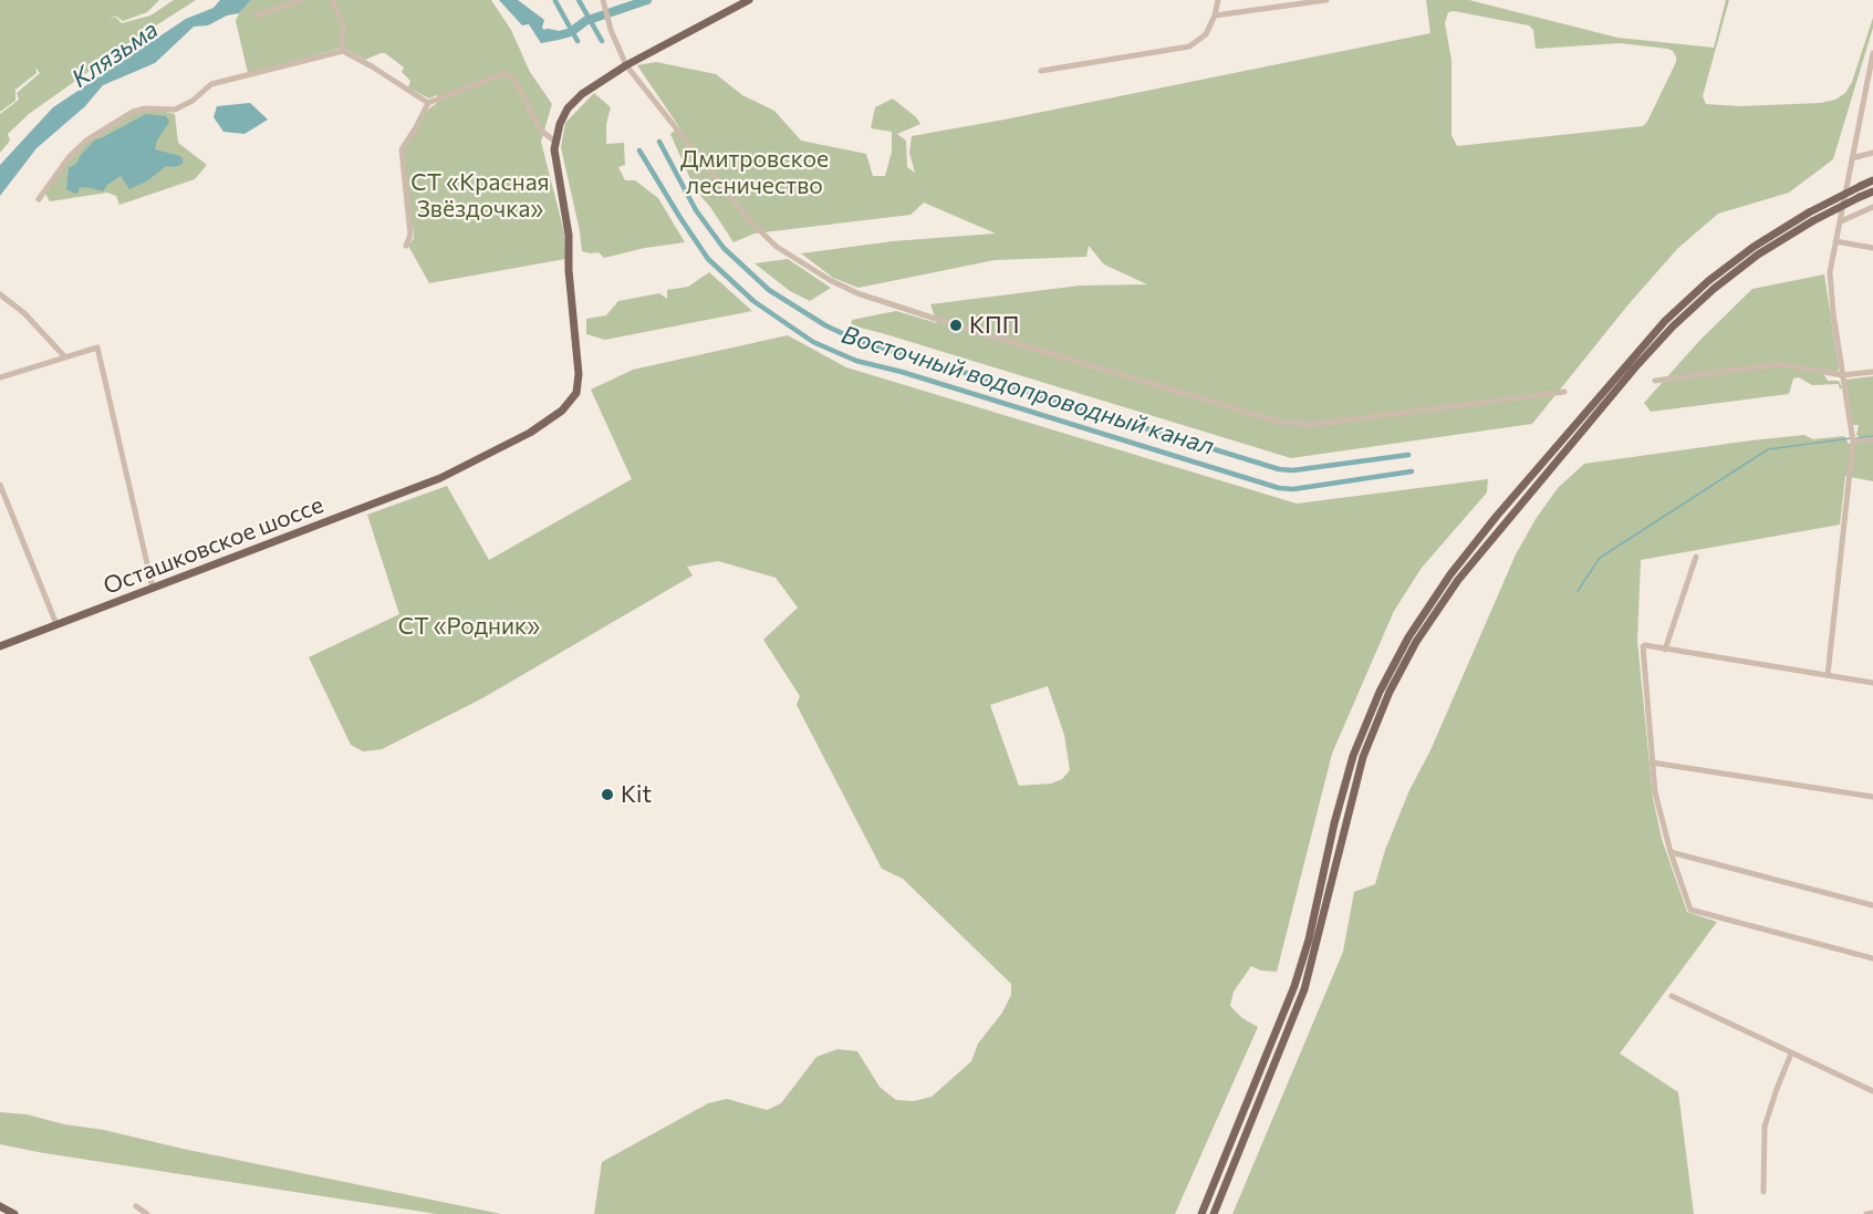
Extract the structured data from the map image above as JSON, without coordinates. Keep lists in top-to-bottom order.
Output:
{
  "streets": {
    "main road": ["Осташковское шоссе"]
  },
  "water": ["Клязьма", "Восточный водопроводный канал"],
  "parks": ["Дмитровское лесничество", "СТ «Красная Звёздочка»", "СТ «Родник»"],
  "places": ["КПП", "Kit"]
}
